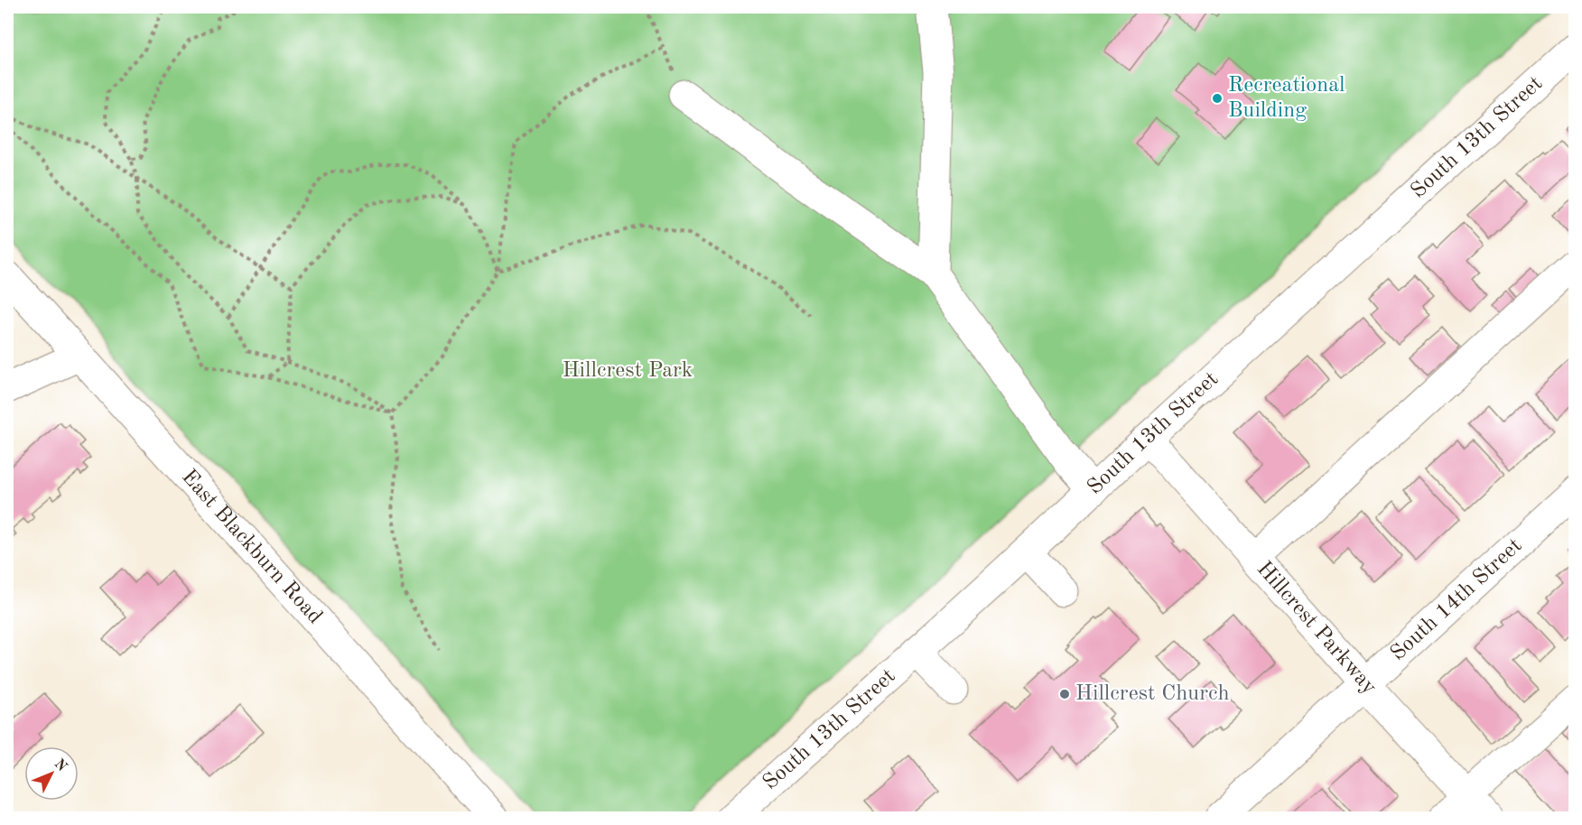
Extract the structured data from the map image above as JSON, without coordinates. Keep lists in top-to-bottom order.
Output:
{
  "streets": {
    "street": [
      "South 13th Street",
      "East Blackburn Road",
      "South 14th Street",
      "Hillcrest Parkway"
    ]
  },
  "crossings": [
    ["South 13th Street", "Hillcrest Parkway"],
    ["South 14th Street", "Hillcrest Parkway"]
  ],
  "parks": ["Hillcrest Park"],
  "places": ["Recreational Building", "Hillcrest Church"],
  "north": "top right"
}
